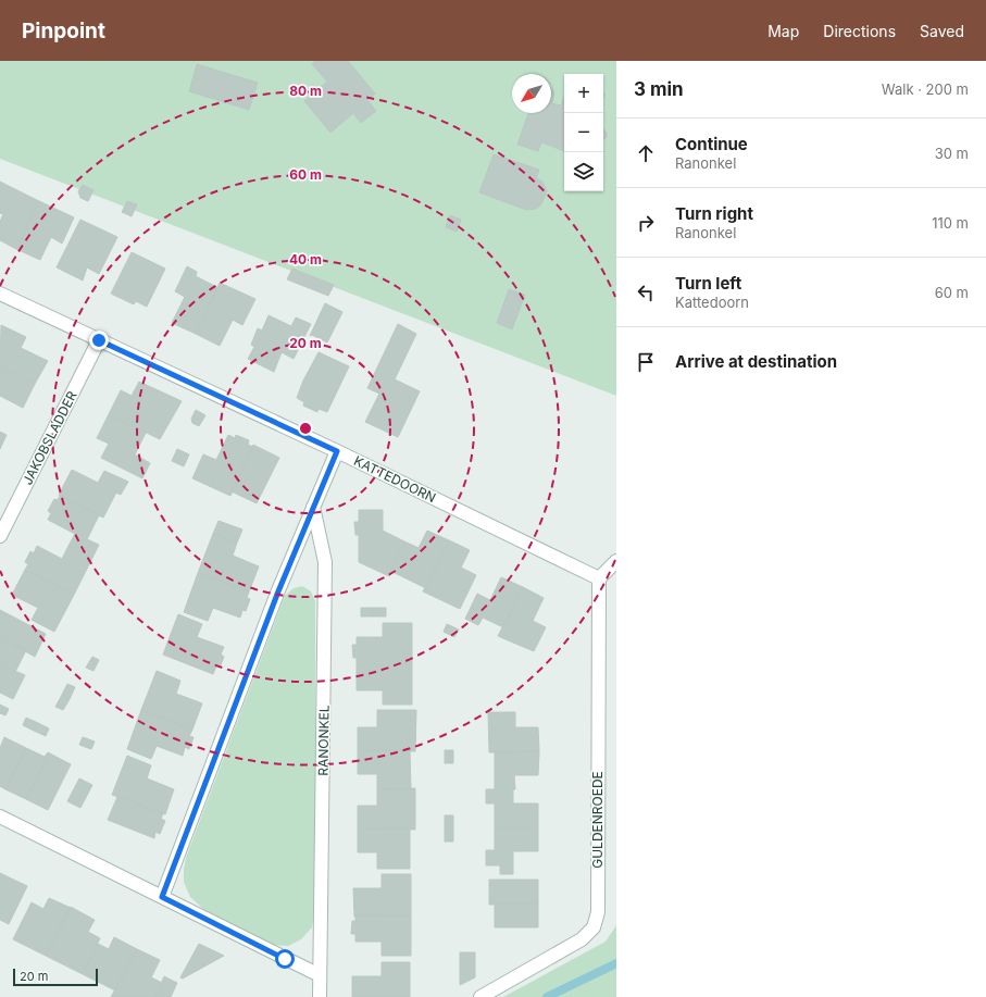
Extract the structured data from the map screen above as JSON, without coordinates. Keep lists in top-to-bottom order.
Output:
{
  "streets": {
    "street": [
      "JAKOBSLADDER",
      "KATTEDOORN",
      "RANONKEL",
      "GULDENROEDE"
    ]
  },
  "crossings": [
    ["JAKOBSLADDER", "KATTEDOORN"],
    ["KATTEDOORN", "GULDENROEDE"]
  ],
  "scale_bar": "20 m",
  "north": "bottom left",
  "page": {
    "header": "Pinpoint",
    "nav": ["Map", "Directions", "Saved"],
    "heading": ["3 min", "Walk · 200 m"],
    "map_buttons": ["+", "−"],
    "list": [
      ["Continue", "Ranonkel", "30 m"],
      ["Turn right", "Ranonkel", "110 m"],
      ["Turn left", "Kattedoorn", "60 m"],
      "Arrive at destination"
    ],
    "scale": "20 m"
  },
  "rings": [
    "80 m",
    "60 m",
    "40 m",
    "20 m"
  ]
}
